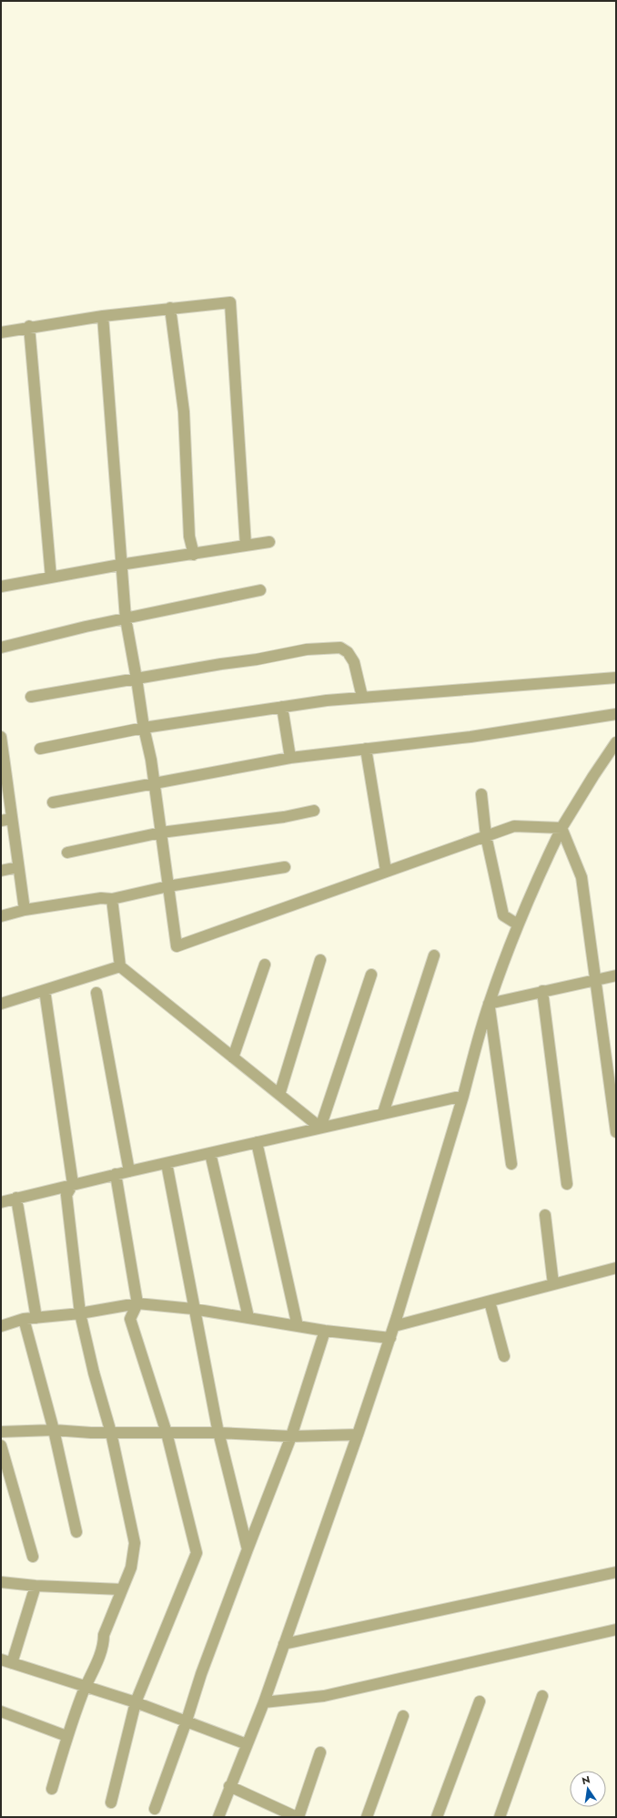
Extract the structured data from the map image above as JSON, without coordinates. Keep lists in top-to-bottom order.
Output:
{
  "north": "top"
}
